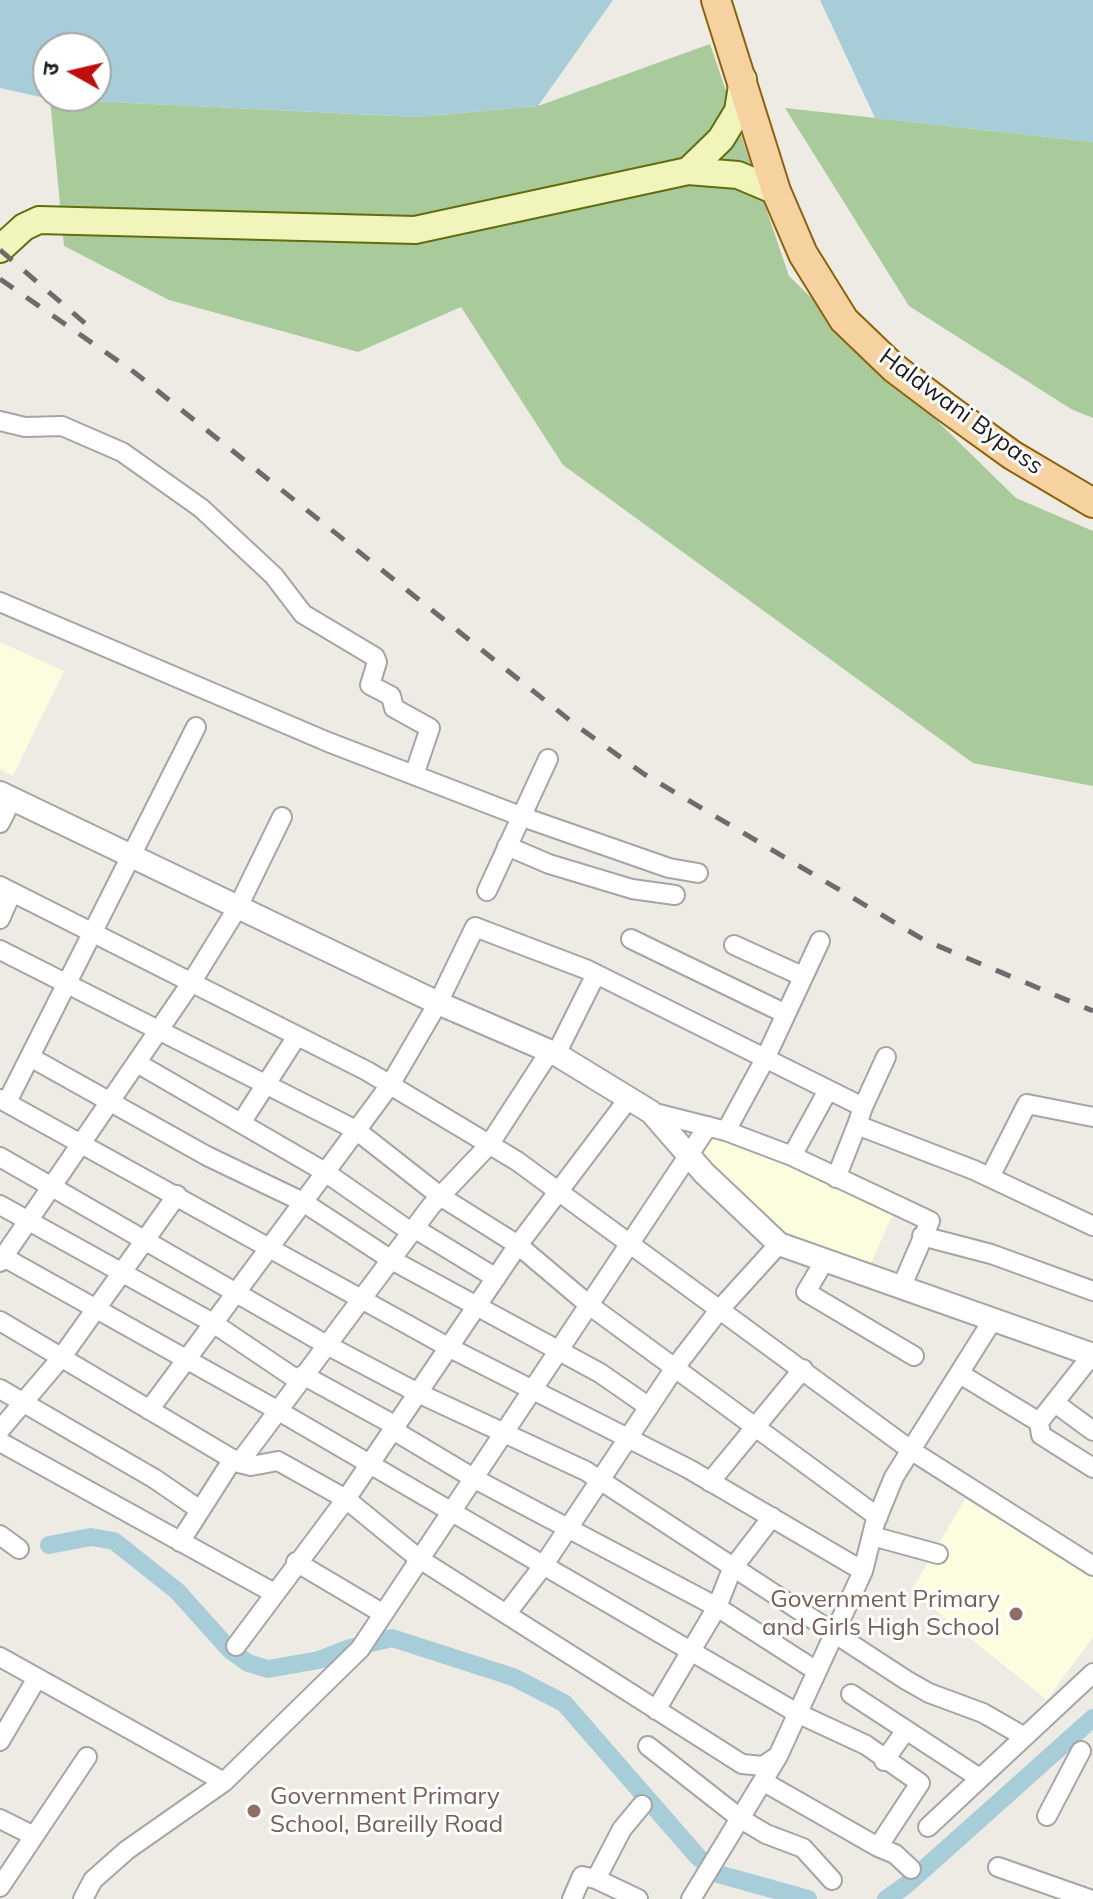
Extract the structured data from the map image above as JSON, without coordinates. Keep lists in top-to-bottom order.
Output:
{
  "streets": {
    "main road": ["Haldwani Bypass"]
  },
  "places": ["Government Primary and Girls High School", "Government Primary School, Bareilly Road"],
  "north": "left"
}
